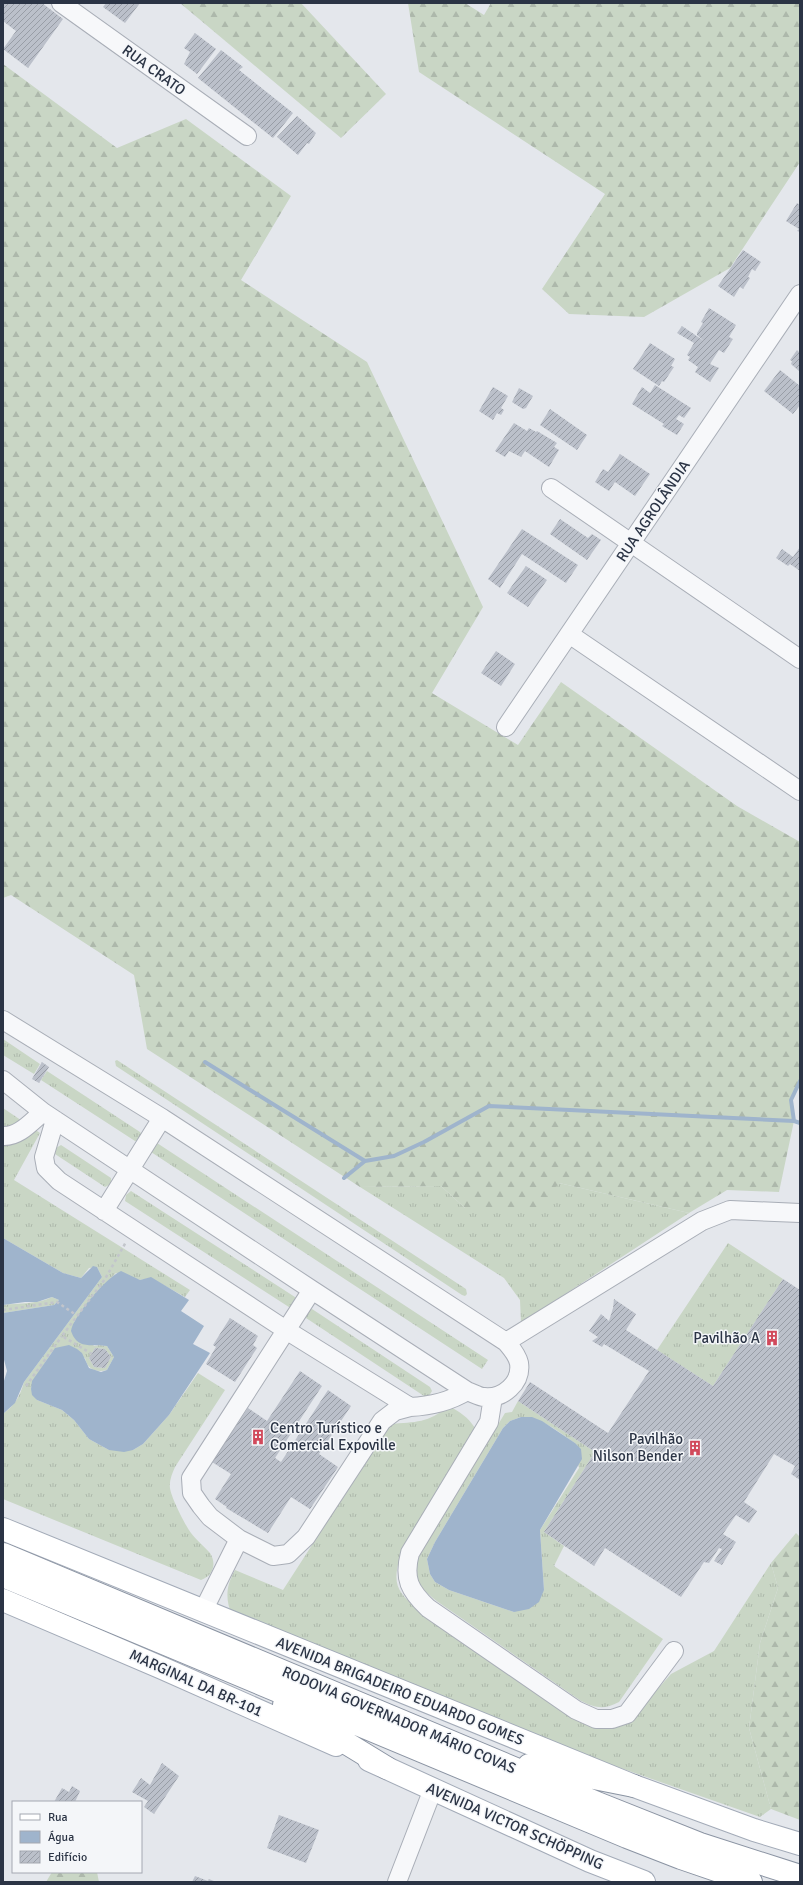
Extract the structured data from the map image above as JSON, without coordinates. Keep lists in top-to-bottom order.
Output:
{
  "streets": {
    "main road": [
      "MARGINAL DA BR-101",
      "AVENIDA BRIGADEIRO EDUARDO GOMES",
      "RODOVIA GOVERNADOR MÁRIO COVAS",
      "AVENIDA VICTOR SCHÖPPING"
    ],
    "street": ["RUA CRATO", "RUA AGROLÂNDIA"]
  },
  "crossings": [
    ["MARGINAL DA BR-101", "AVENIDA VICTOR SCHÖPPING"]
  ],
  "places": {
    "building": ["Pavilhão A", "Centro Turístico e Comercial Expoville", "Pavilhão Nilson Bender"]
  },
  "legend": ["Rua", "Água", "Edifício"]
}
